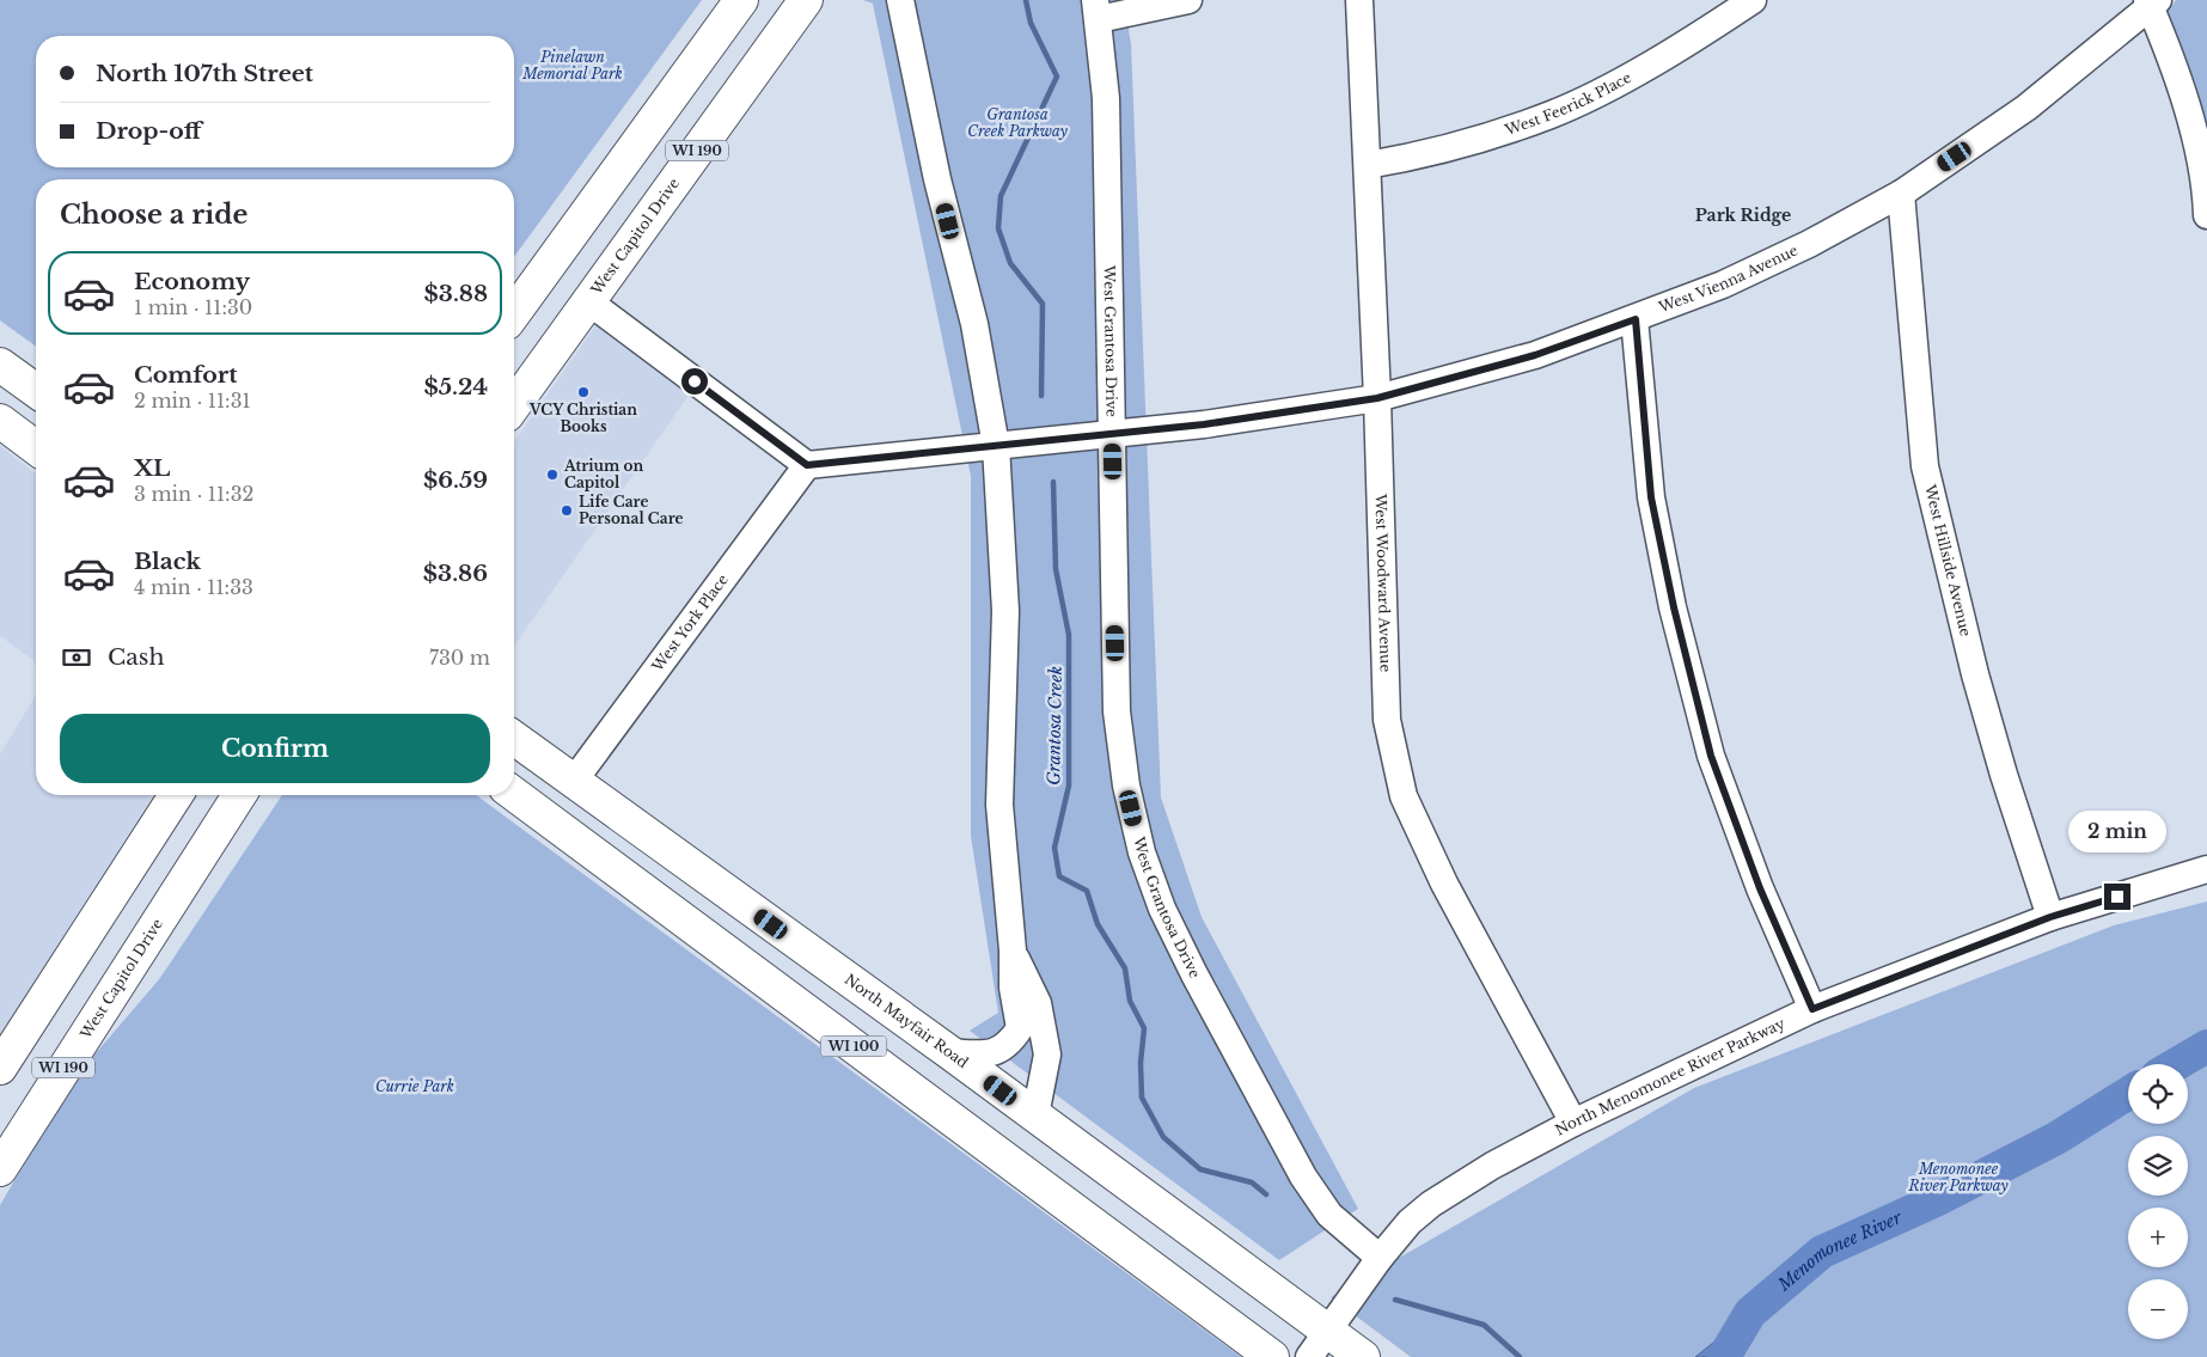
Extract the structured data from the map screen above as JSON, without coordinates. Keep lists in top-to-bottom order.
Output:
{
  "streets": {
    "main road": [
      "WI 190",
      "West Capitol Drive",
      "North Mayfair Road",
      "WI 100"
    ],
    "street": [
      "West Feerick Place",
      "West Vienna Avenue",
      "West Grantosa Drive",
      "West Hillside Avenue",
      "West Woodward Avenue",
      "West York Place",
      "North Menomonee River Parkway"
    ]
  },
  "crossings": [
    ["West Feerick Place", "West Woodward Avenue"],
    ["West Vienna Avenue", "West Grantosa Drive"],
    ["West Vienna Avenue", "West Hillside Avenue"],
    ["West Vienna Avenue", "West Woodward Avenue"],
    ["West Vienna Avenue", "West York Place"],
    ["West Grantosa Drive", "North Menomonee River Parkway"],
    ["West Hillside Avenue", "North Menomonee River Parkway"],
    ["West Woodward Avenue", "North Menomonee River Parkway"],
    ["West York Place", "North Mayfair Road"],
    ["North Mayfair Road", "North Menomonee River Parkway"]
  ],
  "districts": ["Park Ridge"],
  "water": ["Grantosa Creek", "Menomonee River"],
  "parks": [
    "Pinelawn Memorial Park",
    "Grantosa Creek Parkway",
    "Currie Park",
    "Menomonee River Parkway"
  ],
  "places": ["VCY Christian Books", "Atrium on Capitol", "Life Care Personal Care"],
  "page": {
    "banner": ["North 107th Street", "Drop-off"],
    "heading": "Choose a ride",
    "list": [
      {
        "name": "Economy",
        "note": "1 min · 11:30",
        "value": "$3.88"
      },
      {
        "name": "Comfort",
        "note": "2 min · 11:31",
        "value": "$5.24"
      },
      {
        "name": "XL",
        "note": "3 min · 11:32",
        "value": "$6.59"
      },
      {
        "name": "Black",
        "note": "4 min · 11:33",
        "value": "$3.86"
      }
    ],
    "pay": ["Cash", "730 m"],
    "buttons": "Confirm",
    "bubble": "2 min",
    "map_buttons": ["+", "−"]
  }
}
